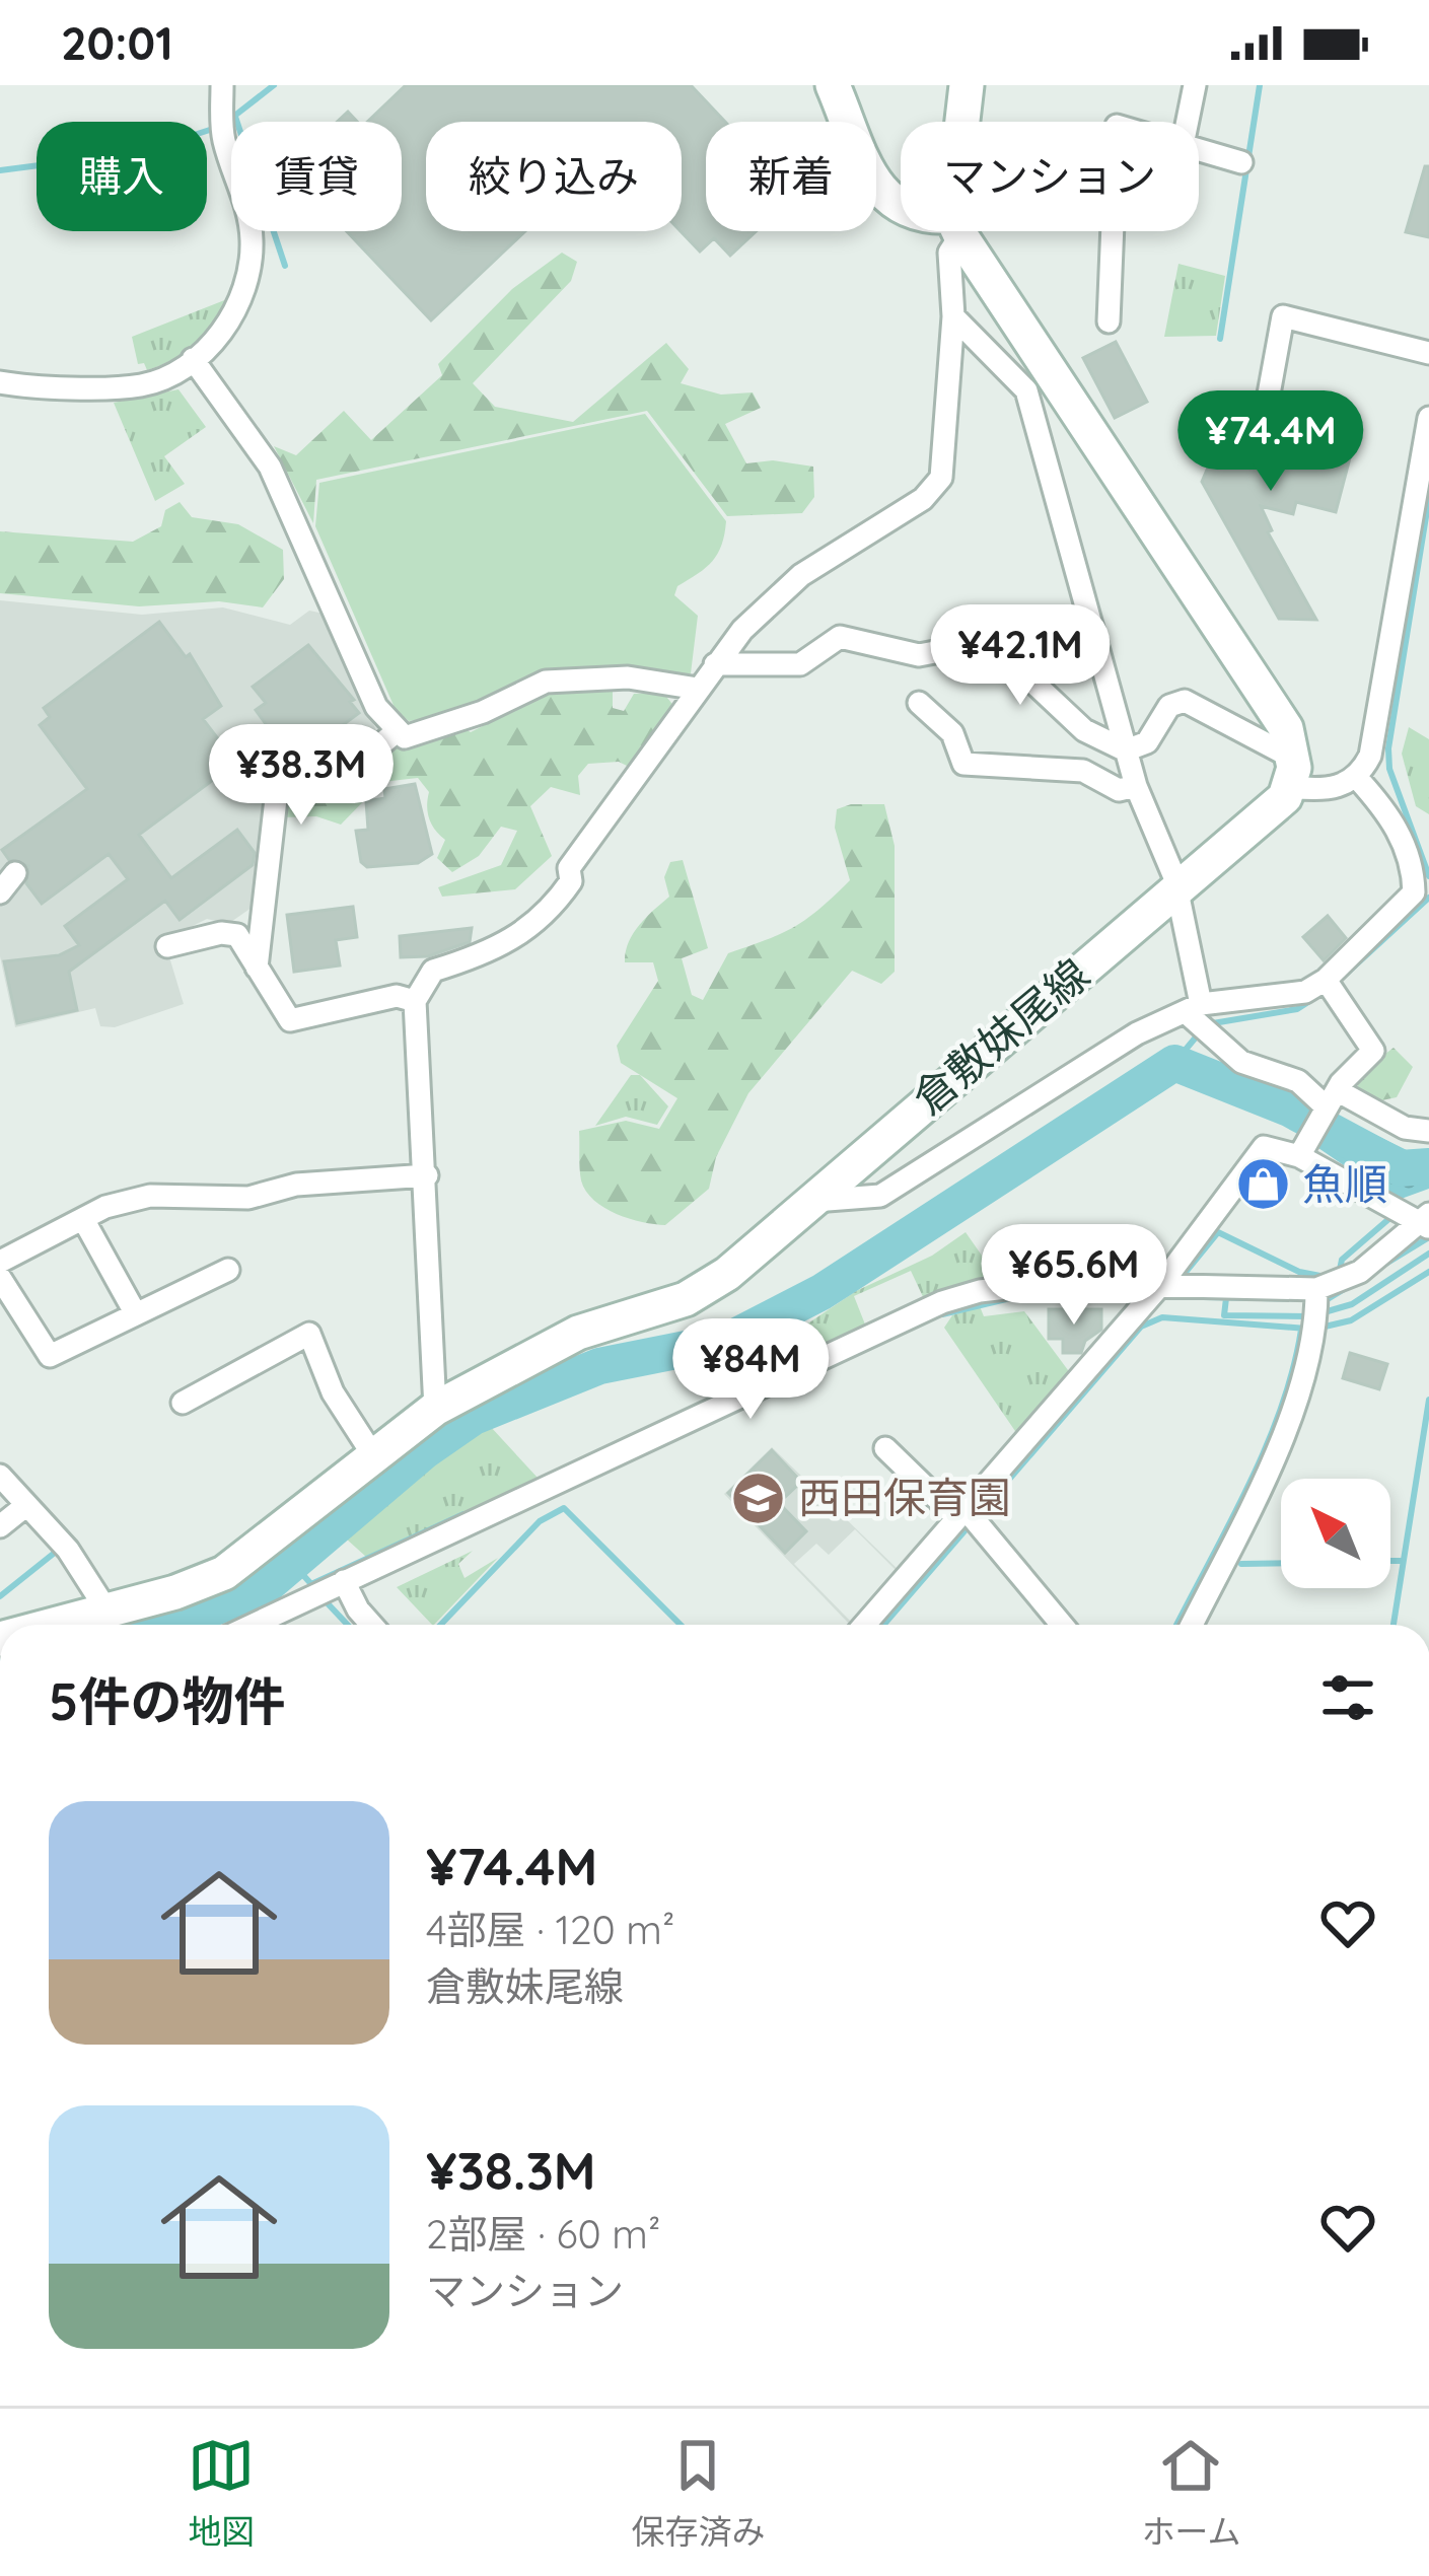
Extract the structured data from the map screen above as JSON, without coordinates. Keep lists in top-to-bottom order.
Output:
{
  "streets": {
    "main road": ["倉敷妹尾線"]
  },
  "places": {
    "shop": ["魚順"],
    "school or university": ["西田保育園"]
  },
  "north": "top left",
  "page": {
    "status": "20:01",
    "chip": [
      "購入",
      "賃貸",
      "絞り込み",
      "新着",
      "マンション"
    ],
    "price": [
      "¥74.4M",
      "¥42.1M",
      "¥38.3M",
      "¥65.6M",
      "¥84M"
    ],
    "heading": "5件の物件",
    "list": [
      {
        "name": "¥74.4M",
        "note": "4部屋 · 120 m² · 倉敷妹尾線"
      },
      {
        "name": "¥38.3M",
        "note": "2部屋 · 60 m² · マンション"
      }
    ],
    "tabs": ["地図", "保存済み", "ホーム"]
  }
}
